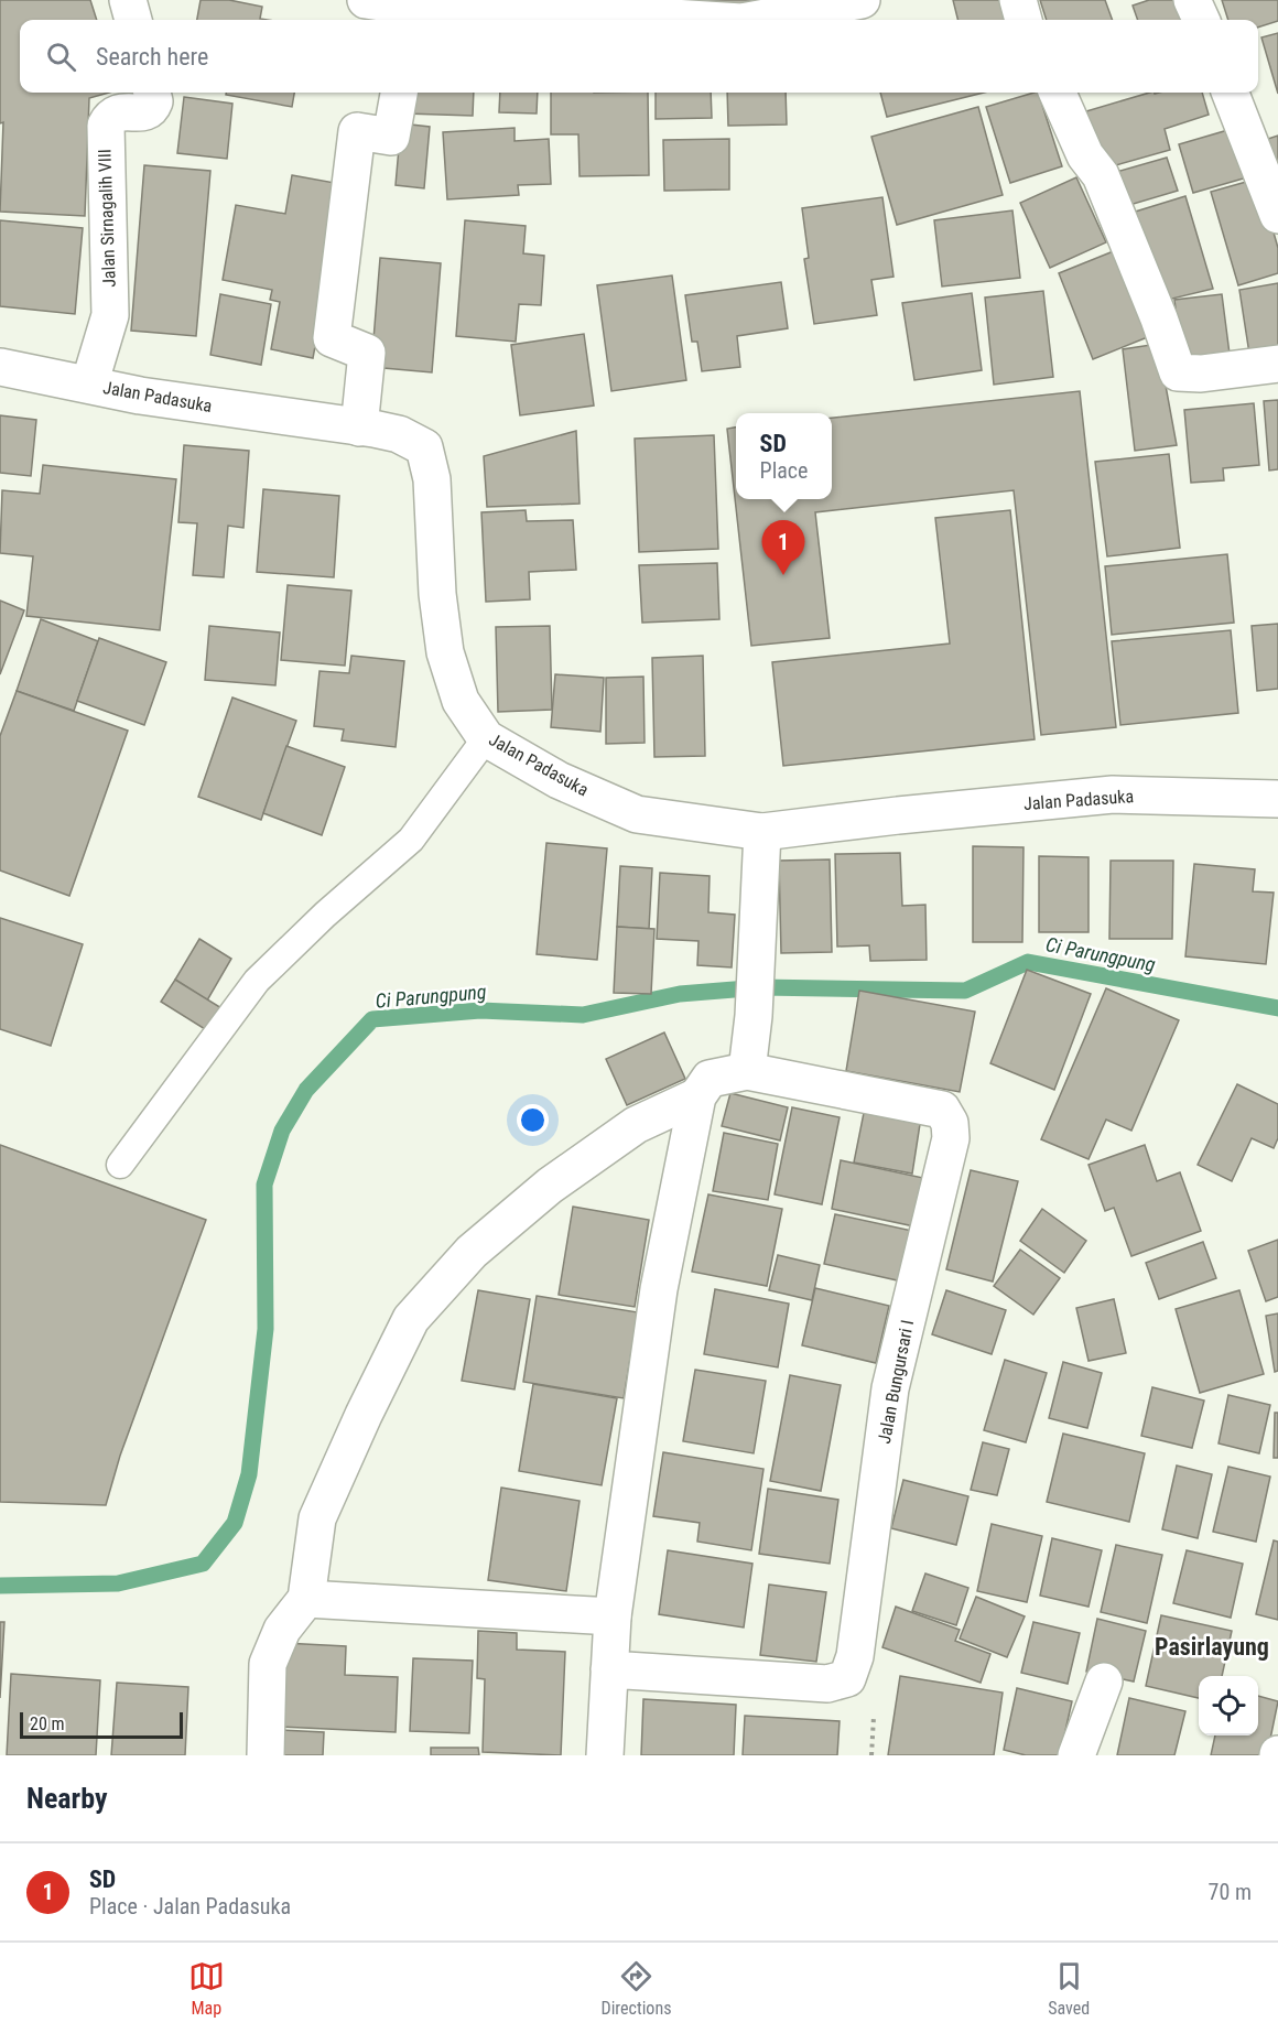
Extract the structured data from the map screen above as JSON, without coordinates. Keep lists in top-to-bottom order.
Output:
{
  "streets": {
    "street": ["Jalan Sirnagalih VIII", "Jalan Padasuka", "Jalan Bungursari I"]
  },
  "crossings": [
    ["Jalan Sirnagalih VIII", "Jalan Padasuka"]
  ],
  "districts": ["Pasirlayung"],
  "water": ["Ci Parungpung"],
  "scale_bar": "20 m",
  "page": {
    "search": "Search here",
    "popup": ["SD", "Place"],
    "pins": "1",
    "scale": "20 m",
    "heading": "Nearby",
    "list": [
      {
        "mark": "1",
        "name": "SD",
        "note": "Place · Jalan Padasuka",
        "value": "70 m"
      }
    ],
    "nav": ["Map", "Directions", "Saved"]
  }
}
